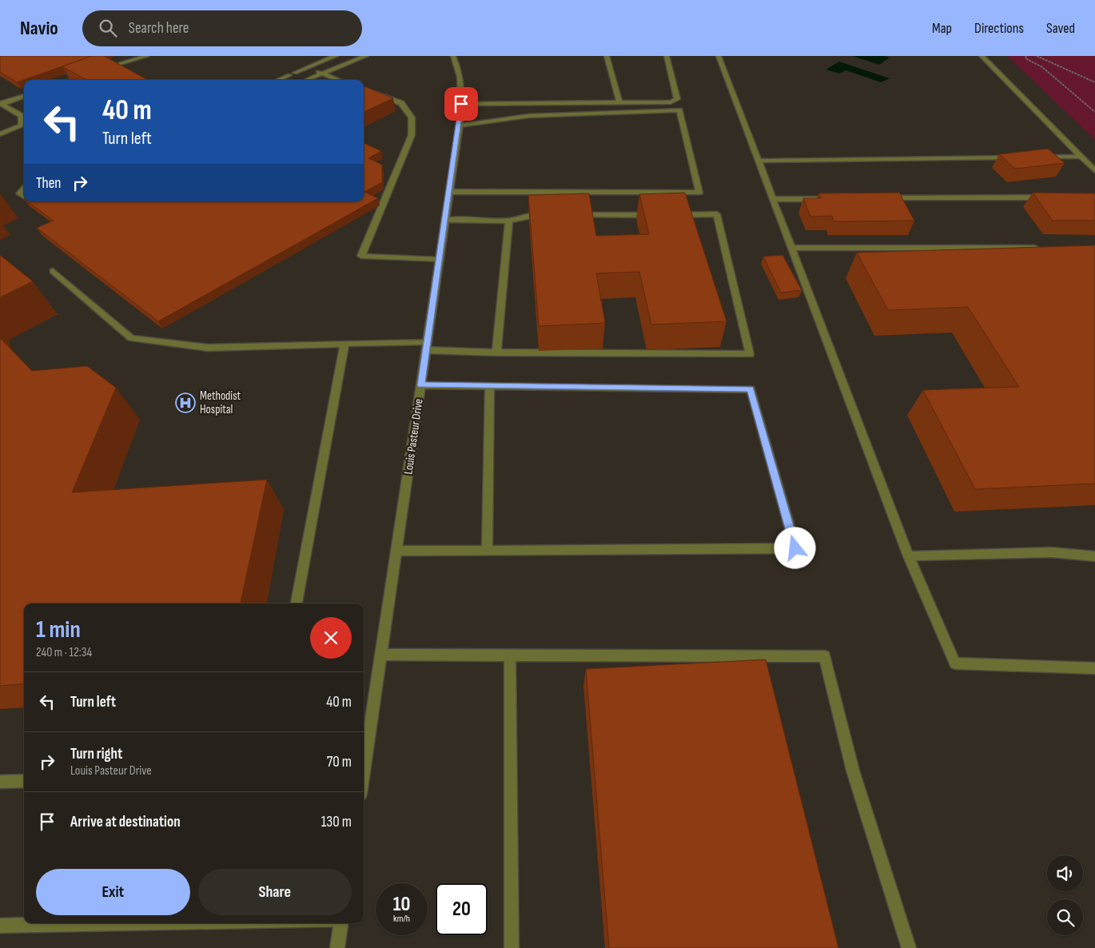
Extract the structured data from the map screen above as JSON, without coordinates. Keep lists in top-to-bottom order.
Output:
{
  "streets": {
    "street": ["Louis Pasteur Drive"]
  },
  "places": {
    "hospital": ["Methodist Hospital"]
  },
  "page": {
    "header": "Navio",
    "search": "Search here",
    "nav": ["Map", "Directions", "Saved"],
    "turn": ["40 m", "Turn left"],
    "then": "Then",
    "heading": ["1 min", "240 m · 12:34"],
    "list": [
      {
        "name": "Turn left",
        "value": "40 m"
      },
      {
        "name": "Turn right",
        "note": "Louis Pasteur Drive",
        "value": "70 m"
      },
      {
        "name": "Arrive at destination",
        "value": "130 m"
      }
    ],
    "buttons": ["Exit", "Share"],
    "speed": "10 km/h",
    "limit": "20"
  }
}
